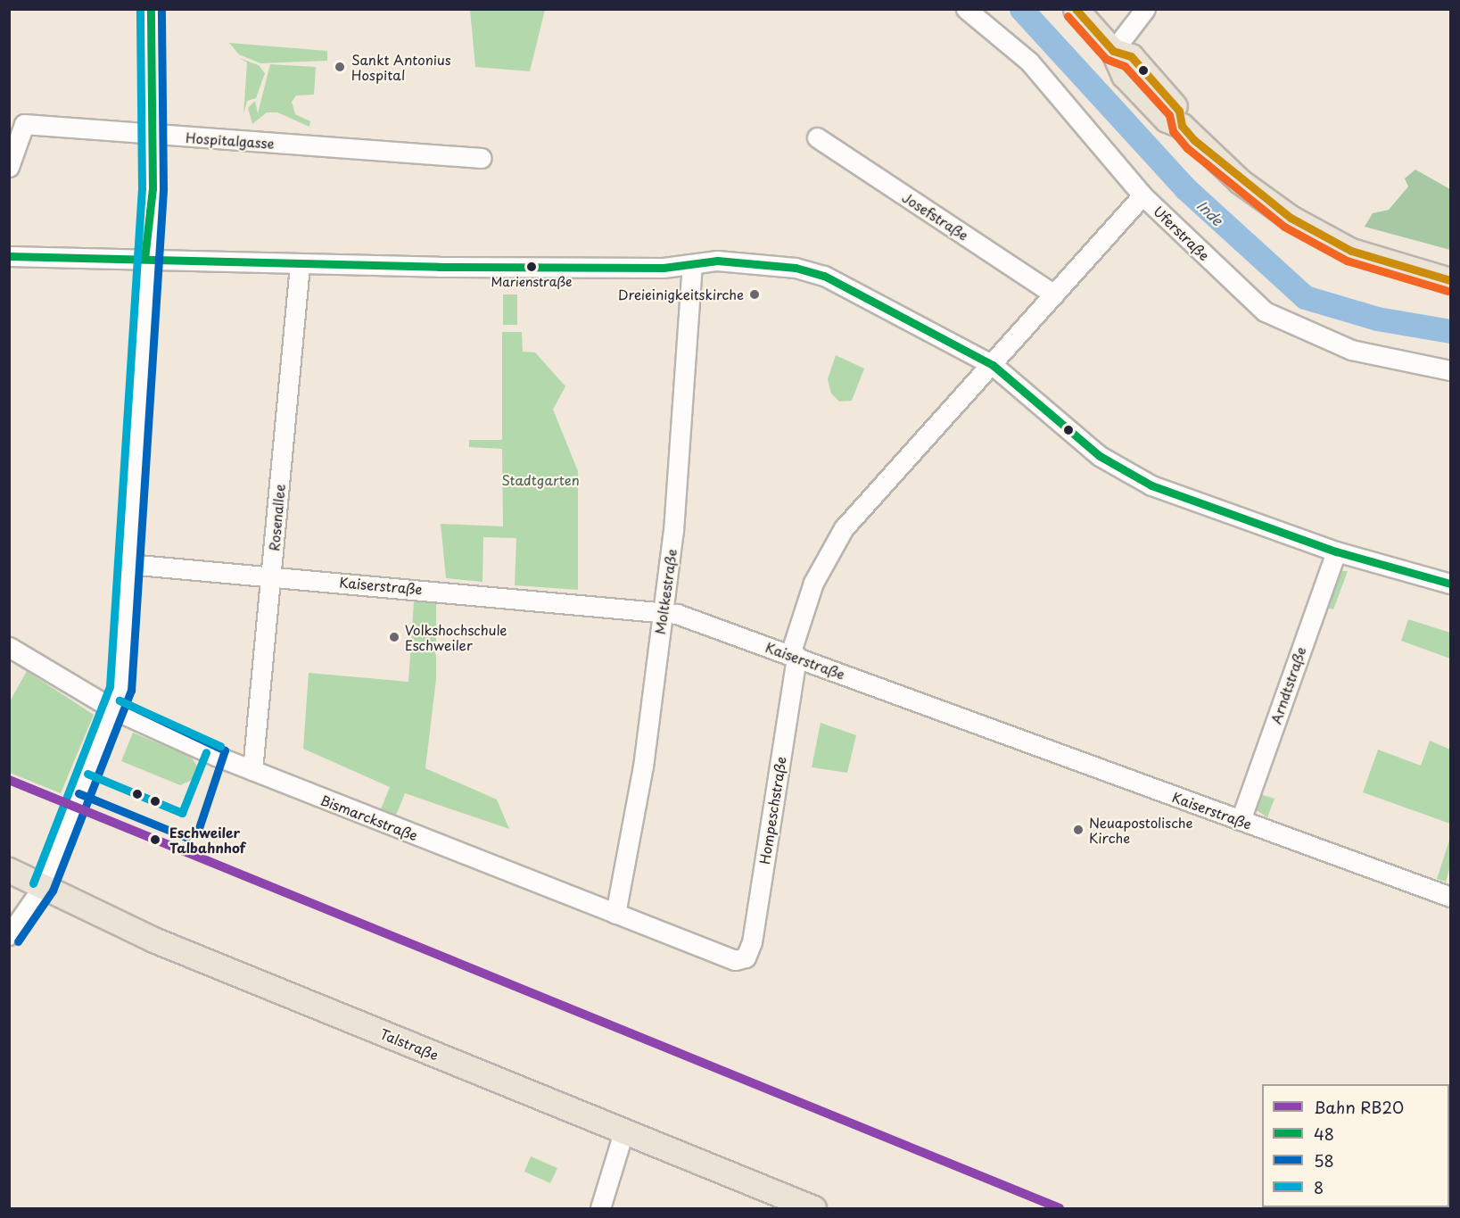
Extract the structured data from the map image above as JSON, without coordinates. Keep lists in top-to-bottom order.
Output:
{
  "streets": {
    "main road": ["Talstraße"],
    "street": [
      "Hospitalgasse",
      "Josefstraße",
      "Uferstraße",
      "Rosenallee",
      "Kaiserstraße",
      "Moltkestraße",
      "Arndtstraße",
      "Hompeschstraße",
      "Bismarckstraße"
    ]
  },
  "crossings": [
    ["Josefstraße", "Hompeschstraße"],
    ["Uferstraße", "Hompeschstraße"],
    ["Rosenallee", "Kaiserstraße"],
    ["Rosenallee", "Bismarckstraße"],
    ["Kaiserstraße", "Moltkestraße"],
    ["Kaiserstraße", "Arndtstraße"],
    ["Kaiserstraße", "Hompeschstraße"],
    ["Moltkestraße", "Bismarckstraße"],
    ["Hompeschstraße", "Bismarckstraße"]
  ],
  "water": ["Inde"],
  "parks": ["Stadtgarten"],
  "places": [
    "Sankt Antonius Hospital",
    "Marienstraße",
    "Dreieinigkeitskirche",
    "Volkshochschule Eschweiler",
    "Neuapostolische Kirche",
    "Eschweiler Talbahnhof"
  ],
  "lines": [
    "transit line 48",
    "transit line 58",
    "transit line 8",
    "rail line RB20"
  ],
  "legend": [
    "Bahn RB20",
    "48",
    "58",
    "8"
  ]
}
